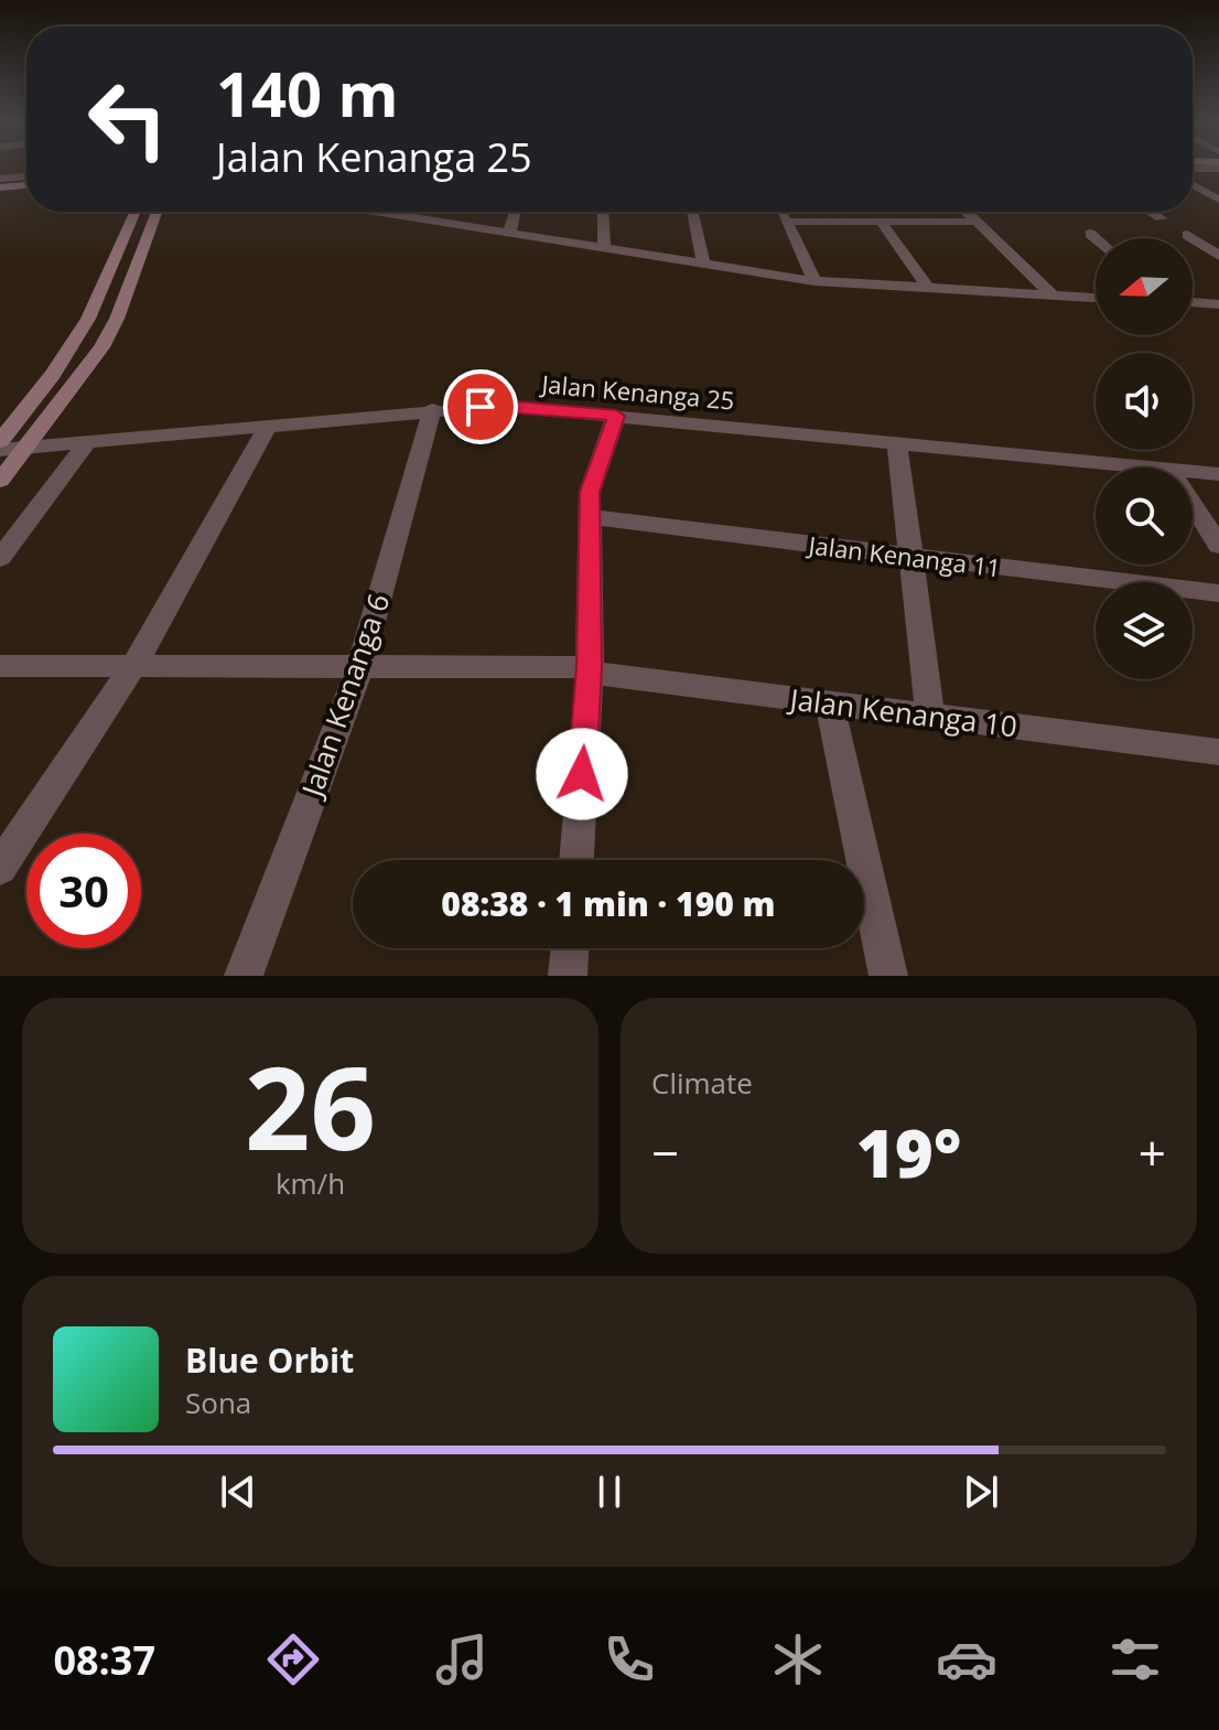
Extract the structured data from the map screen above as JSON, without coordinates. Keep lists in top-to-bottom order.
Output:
{
  "streets": {
    "street": [
      "Jalan Kenanga 25",
      "Jalan Kenanga 11",
      "Jalan Kenanga 6",
      "Jalan Kenanga 10"
    ]
  },
  "crossings": [
    ["Jalan Kenanga 25", "Jalan Kenanga 6"],
    ["Jalan Kenanga 6", "Jalan Kenanga 10"]
  ],
  "north": "left",
  "page": {
    "turn": ["140 m", "Jalan Kenanga 25"],
    "limit": "30",
    "trip": "08:38 · 1 min · 190 m",
    "tile": [
      ["26", "km/h"],
      "Climate"
    ],
    "heat": ["−", "19°", "+"],
    "song": ["Blue Orbit", "Sona"],
    "tabs": "08:37"
  }
}
